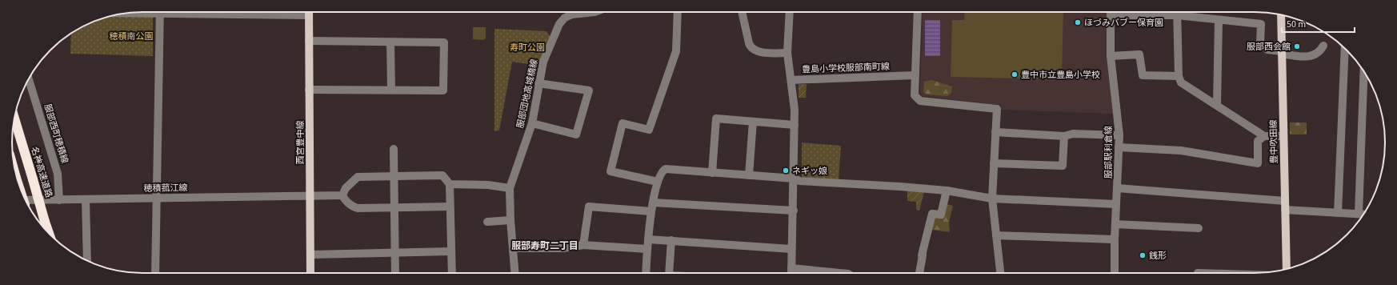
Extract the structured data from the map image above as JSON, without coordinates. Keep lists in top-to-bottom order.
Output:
{
  "streets": {
    "highway": ["名神高速道路"],
    "main road": ["豊中吹田線", "西宮豊中線"],
    "street": [
      "豊島小学校服部南町線",
      "服部団地高城橋線",
      "服部西町穂積線",
      "服部駅利倉線",
      "穂積菰江線"
    ]
  },
  "crossings": [
    ["服部西町穂積線", "穂積菰江線"],
    ["西宮豊中線", "穂積菰江線"]
  ],
  "districts": ["服部寿町二丁目"],
  "parks": ["穂積南公園", "寿町公園"],
  "places": [
    "ほづみバブー保育園",
    "服部西会館",
    "豊中市立豊島小学校",
    "ネギッ娘",
    "銭形"
  ],
  "scale_bar": "50 m"
}
